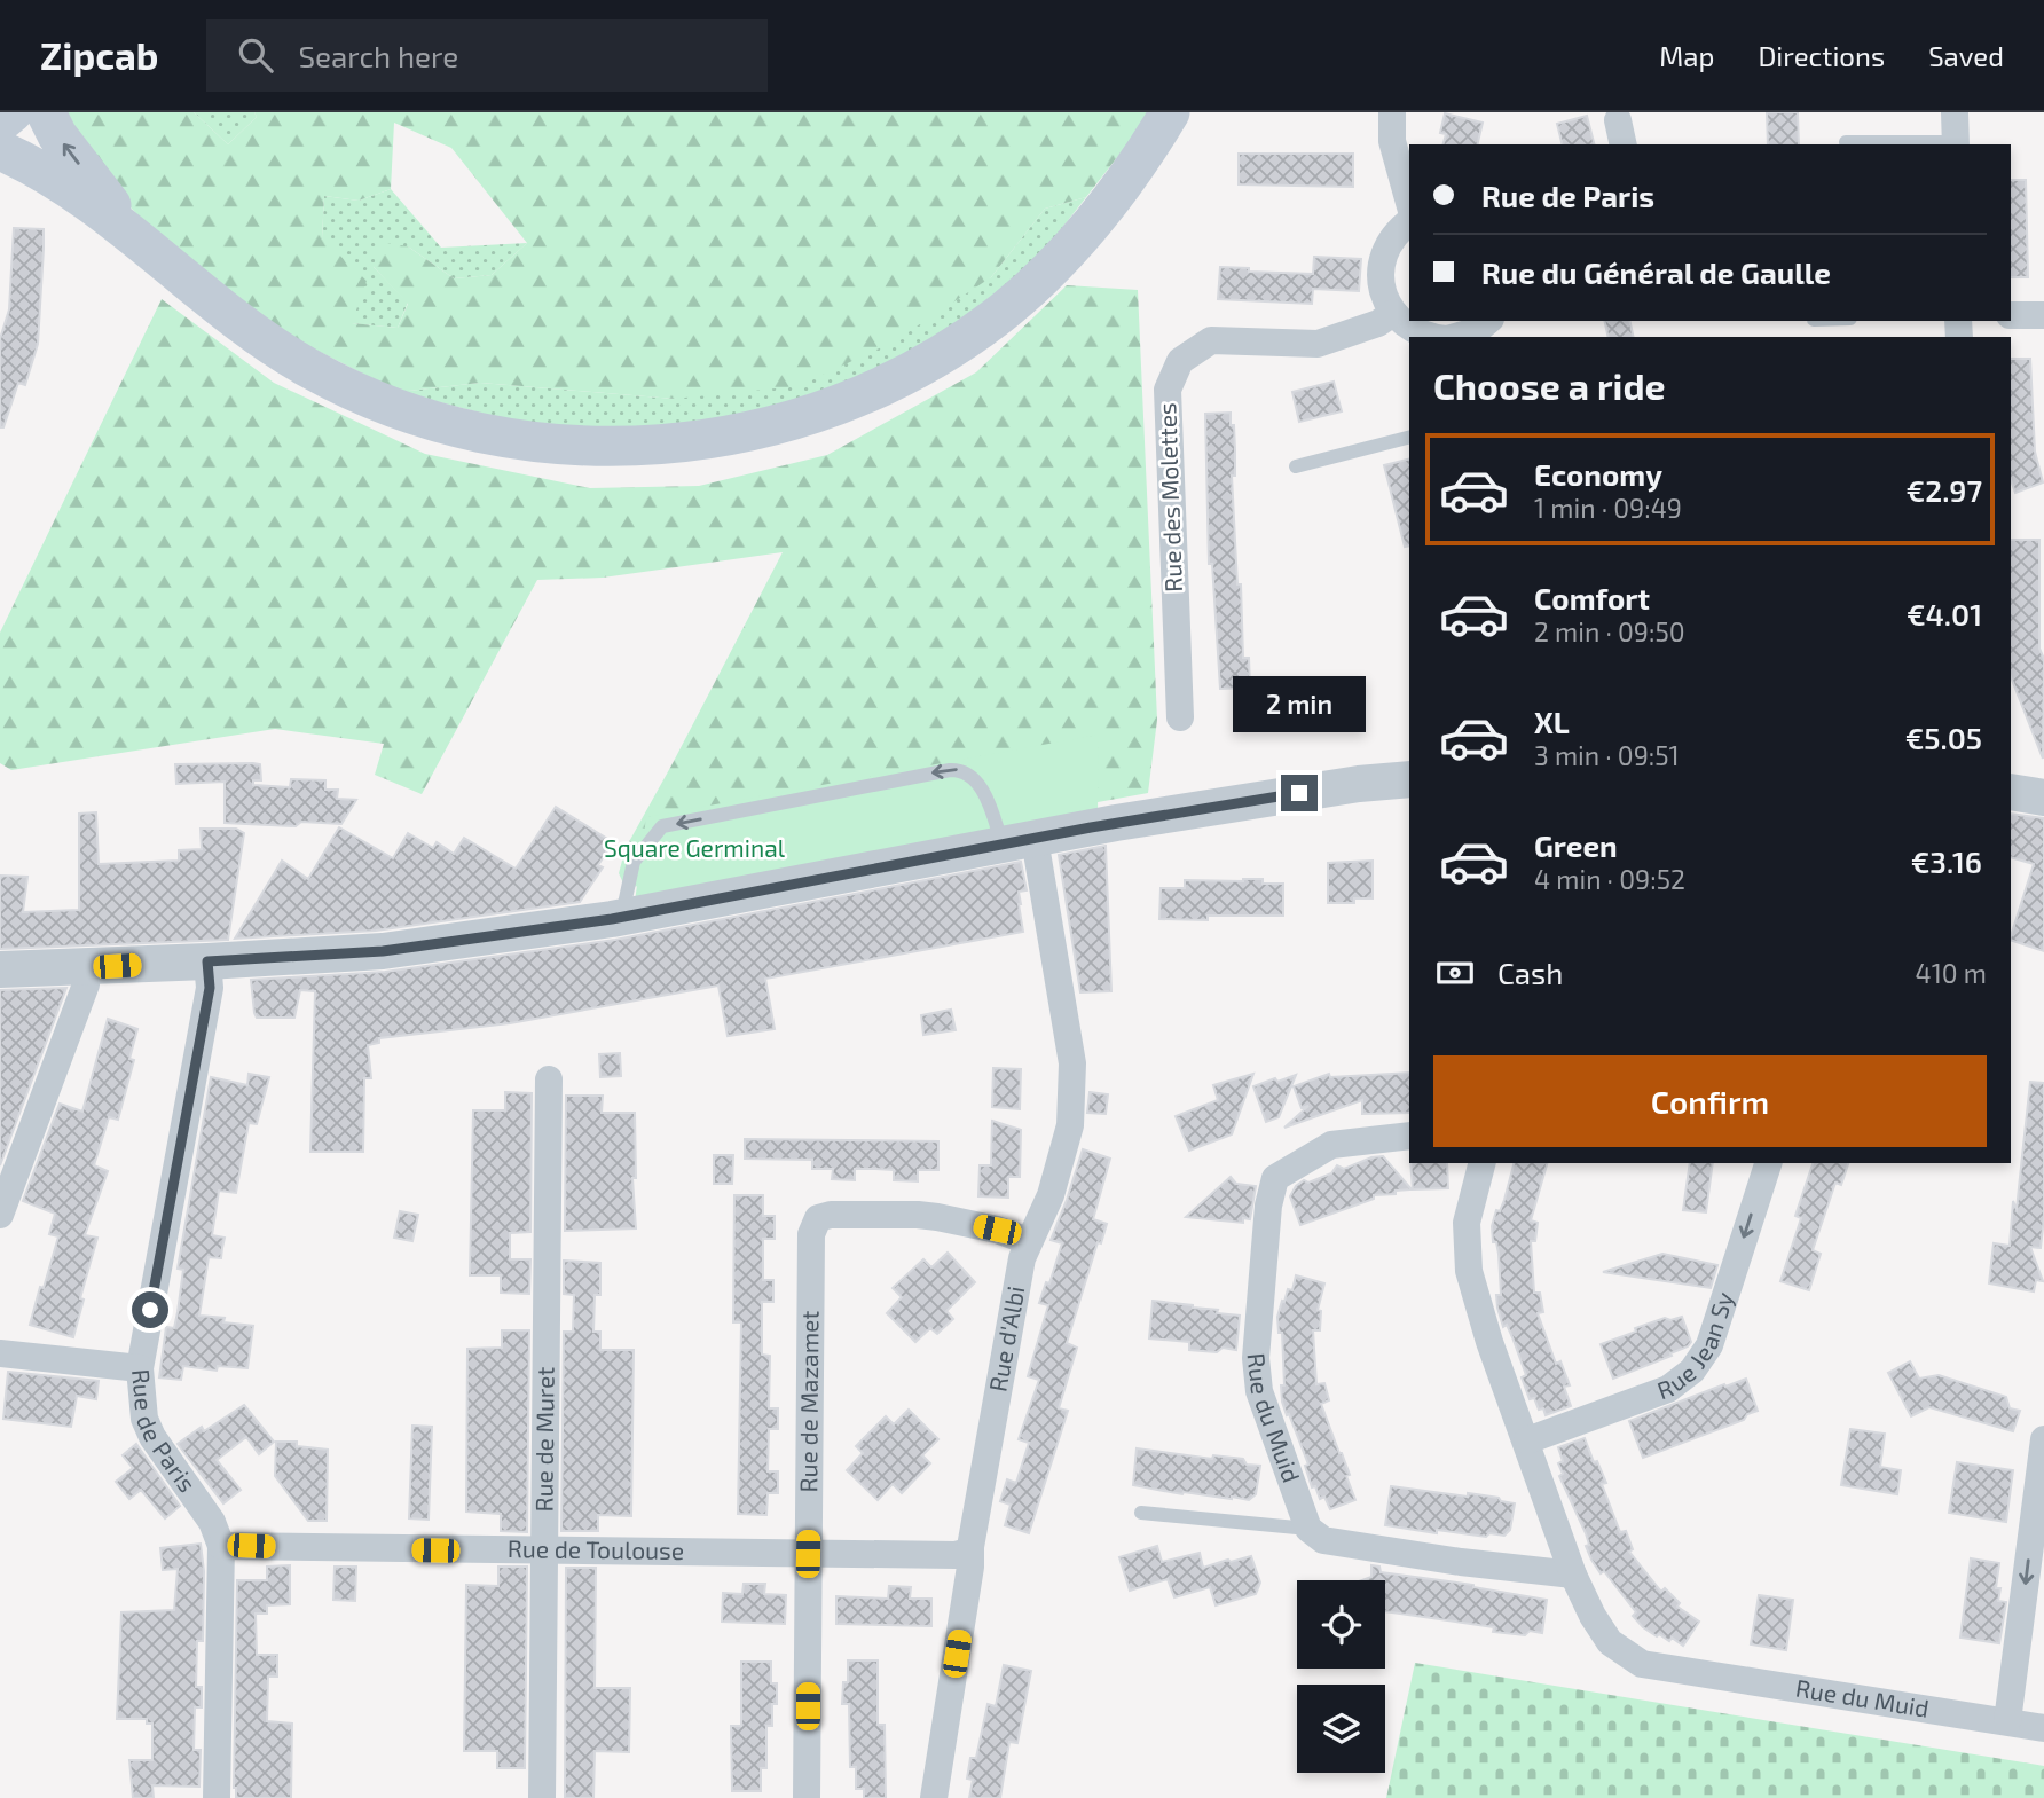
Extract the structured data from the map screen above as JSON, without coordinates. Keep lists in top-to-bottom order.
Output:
{
  "streets": {
    "street": [
      "Rue des Molettes",
      "Rue d'Albi",
      "Rue Jean Sy",
      "Rue de Mazamet",
      "Rue du Muid",
      "Rue de Paris",
      "Rue de Muret",
      "Rue de Toulouse"
    ]
  },
  "crossings": [
    ["Rue d'Albi", "Rue de Mazamet"],
    ["Rue d'Albi", "Rue de Toulouse"],
    ["Rue Jean Sy", "Rue du Muid"],
    ["Rue de Mazamet", "Rue de Toulouse"],
    ["Rue de Paris", "Rue de Toulouse"],
    ["Rue de Muret", "Rue de Toulouse"]
  ],
  "one_way": ["Rue Jean Sy"],
  "parks": ["Square Germinal"],
  "page": {
    "header": "Zipcab",
    "search": "Search here",
    "nav": ["Map", "Directions", "Saved"],
    "banner": ["Rue de Paris", "Rue du Général de Gaulle"],
    "heading": "Choose a ride",
    "list": [
      {
        "name": "Economy",
        "note": "1 min · 09:49",
        "value": "€2.97"
      },
      {
        "name": "Comfort",
        "note": "2 min · 09:50",
        "value": "€4.01"
      },
      {
        "name": "XL",
        "note": "3 min · 09:51",
        "value": "€5.05"
      },
      {
        "name": "Green",
        "note": "4 min · 09:52",
        "value": "€3.16"
      }
    ],
    "bubble": "2 min",
    "pay": ["Cash", "410 m"],
    "buttons": "Confirm"
  }
}
